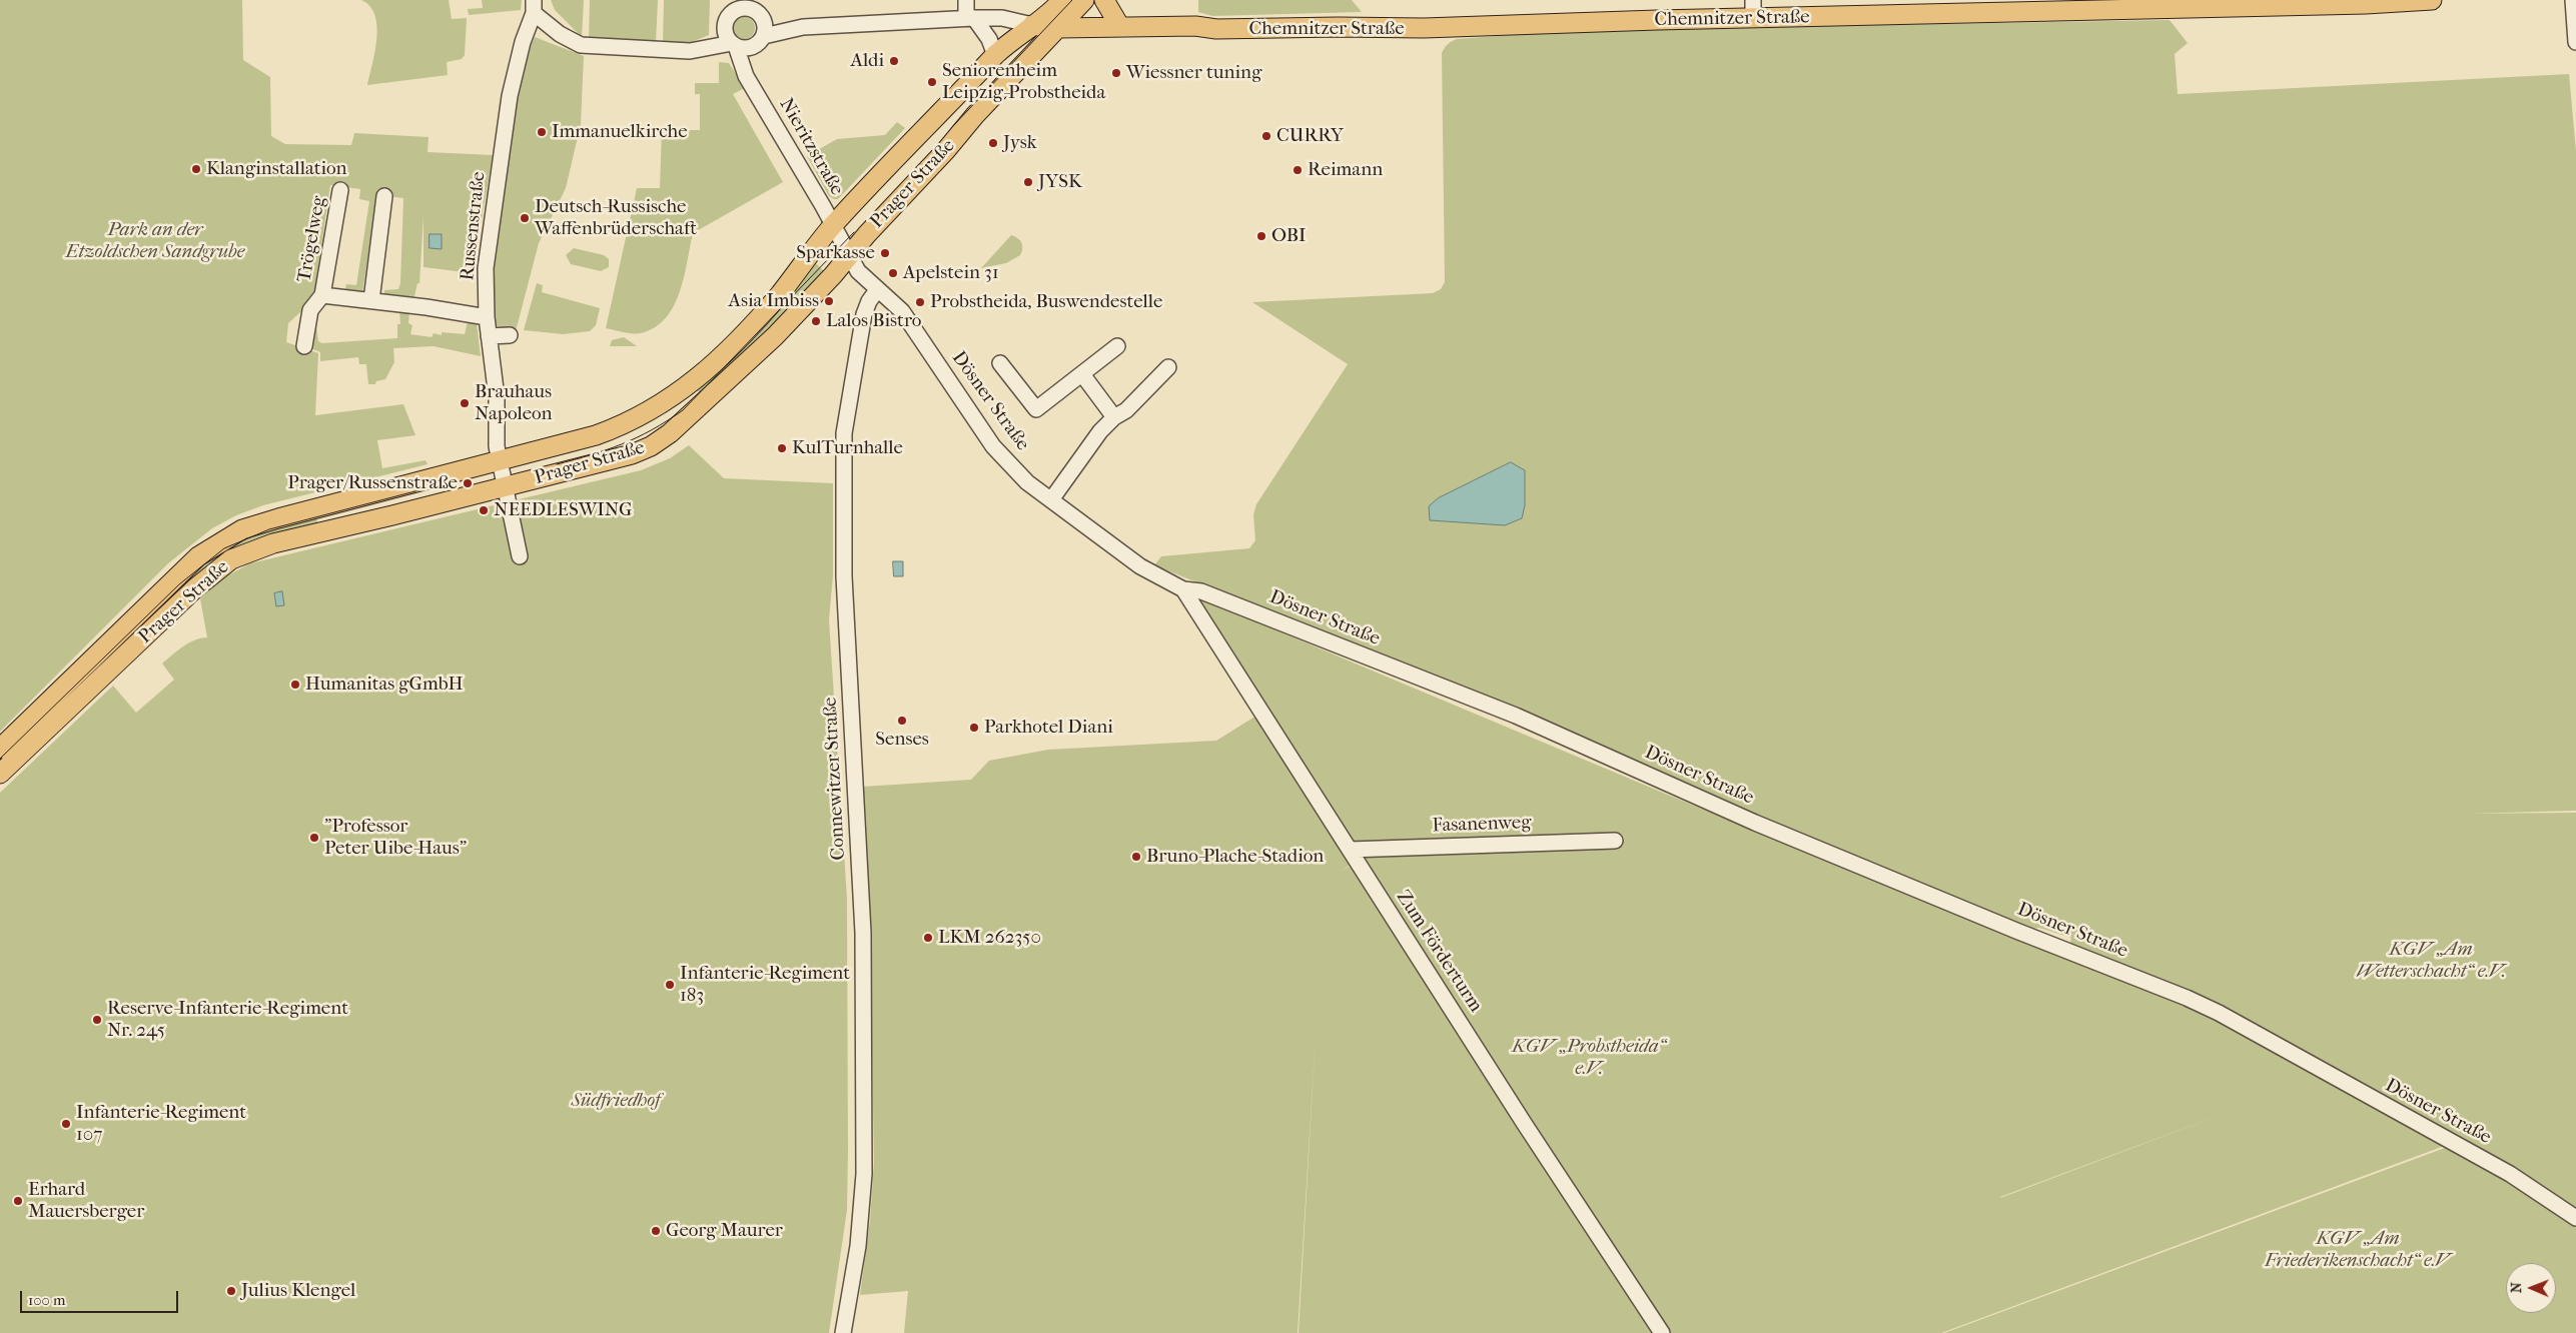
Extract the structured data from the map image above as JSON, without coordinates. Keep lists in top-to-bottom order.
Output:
{
  "streets": {
    "main road": ["Chemnitzer Straße", "Prager Straße"],
    "street": [
      "Nieritzstraße",
      "Russenstraße",
      "Trögelweg",
      "Dösner Straße",
      "Connewitzer Straße",
      "Fasanenweg",
      "Zum Förderturm"
    ]
  },
  "crossings": [
    ["Chemnitzer Straße", "Prager Straße"],
    ["Nieritzstraße", "Prager Straße"],
    ["Prager Straße", "Russenstraße"],
    ["Russenstraße", "Trögelweg"],
    ["Dösner Straße", "Connewitzer Straße"],
    ["Dösner Straße", "Zum Förderturm"],
    ["Fasanenweg", "Zum Förderturm"]
  ],
  "parks": [
    "Park an der Etzoldschen Sandgrube",
    "KGV „Am Wetterschacht“ e.V.",
    "KGV „Probstheida“ e.V.",
    "Südfriedhof",
    "KGV „Am Friederikenschacht“ e.V"
  ],
  "places": [
    "Aldi",
    "Wiessner tuning",
    "Seniorenheim Leipzig-Probstheida",
    "Immanuelkirche",
    "CURRY",
    "Jysk",
    "Klanginstallation",
    "Reimann",
    "JYSK",
    "Deutsch-Russische Waffenbrüderschaft",
    "OBI",
    "Sparkasse",
    "Apelstein 31",
    "Asia Imbiss",
    "Probstheida, Buswendestelle",
    "Lalos Bistro",
    "Brauhaus Napoleon",
    "KulTurnhalle",
    "Prager/Russenstraße",
    "NEEDLESWING",
    "Humanitas gGmbH",
    "Senses",
    "Parkhotel Diani",
    "\"Professor Peter Uibe-Haus\"",
    "Bruno-Plache-Stadion",
    "LKM 262350",
    "Infanterie-Regiment 183",
    "Reserve-Infanterie-Regiment Nr. 245",
    "Infanterie-Regiment 107",
    "Erhard Mauersberger",
    "Georg Maurer",
    "Julius Klengel"
  ],
  "scale_bar": "100 m",
  "north": "left"
}
